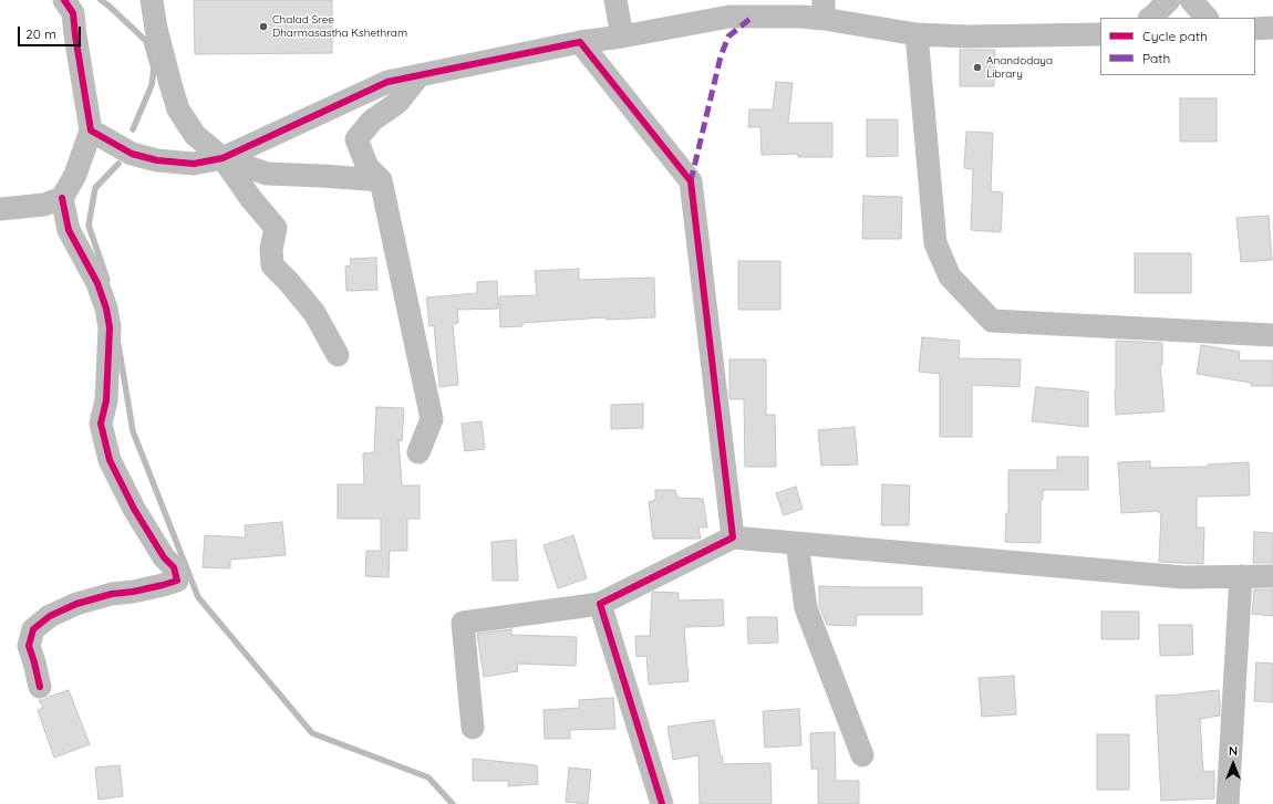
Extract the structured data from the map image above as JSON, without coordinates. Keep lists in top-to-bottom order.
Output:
{
  "places": ["Chalad Sree Dharmasastha Kshethram", "Anandodaya Library"],
  "legend": ["Cycle path", "Path"],
  "scale_bar": "20 m",
  "north": "top"
}
